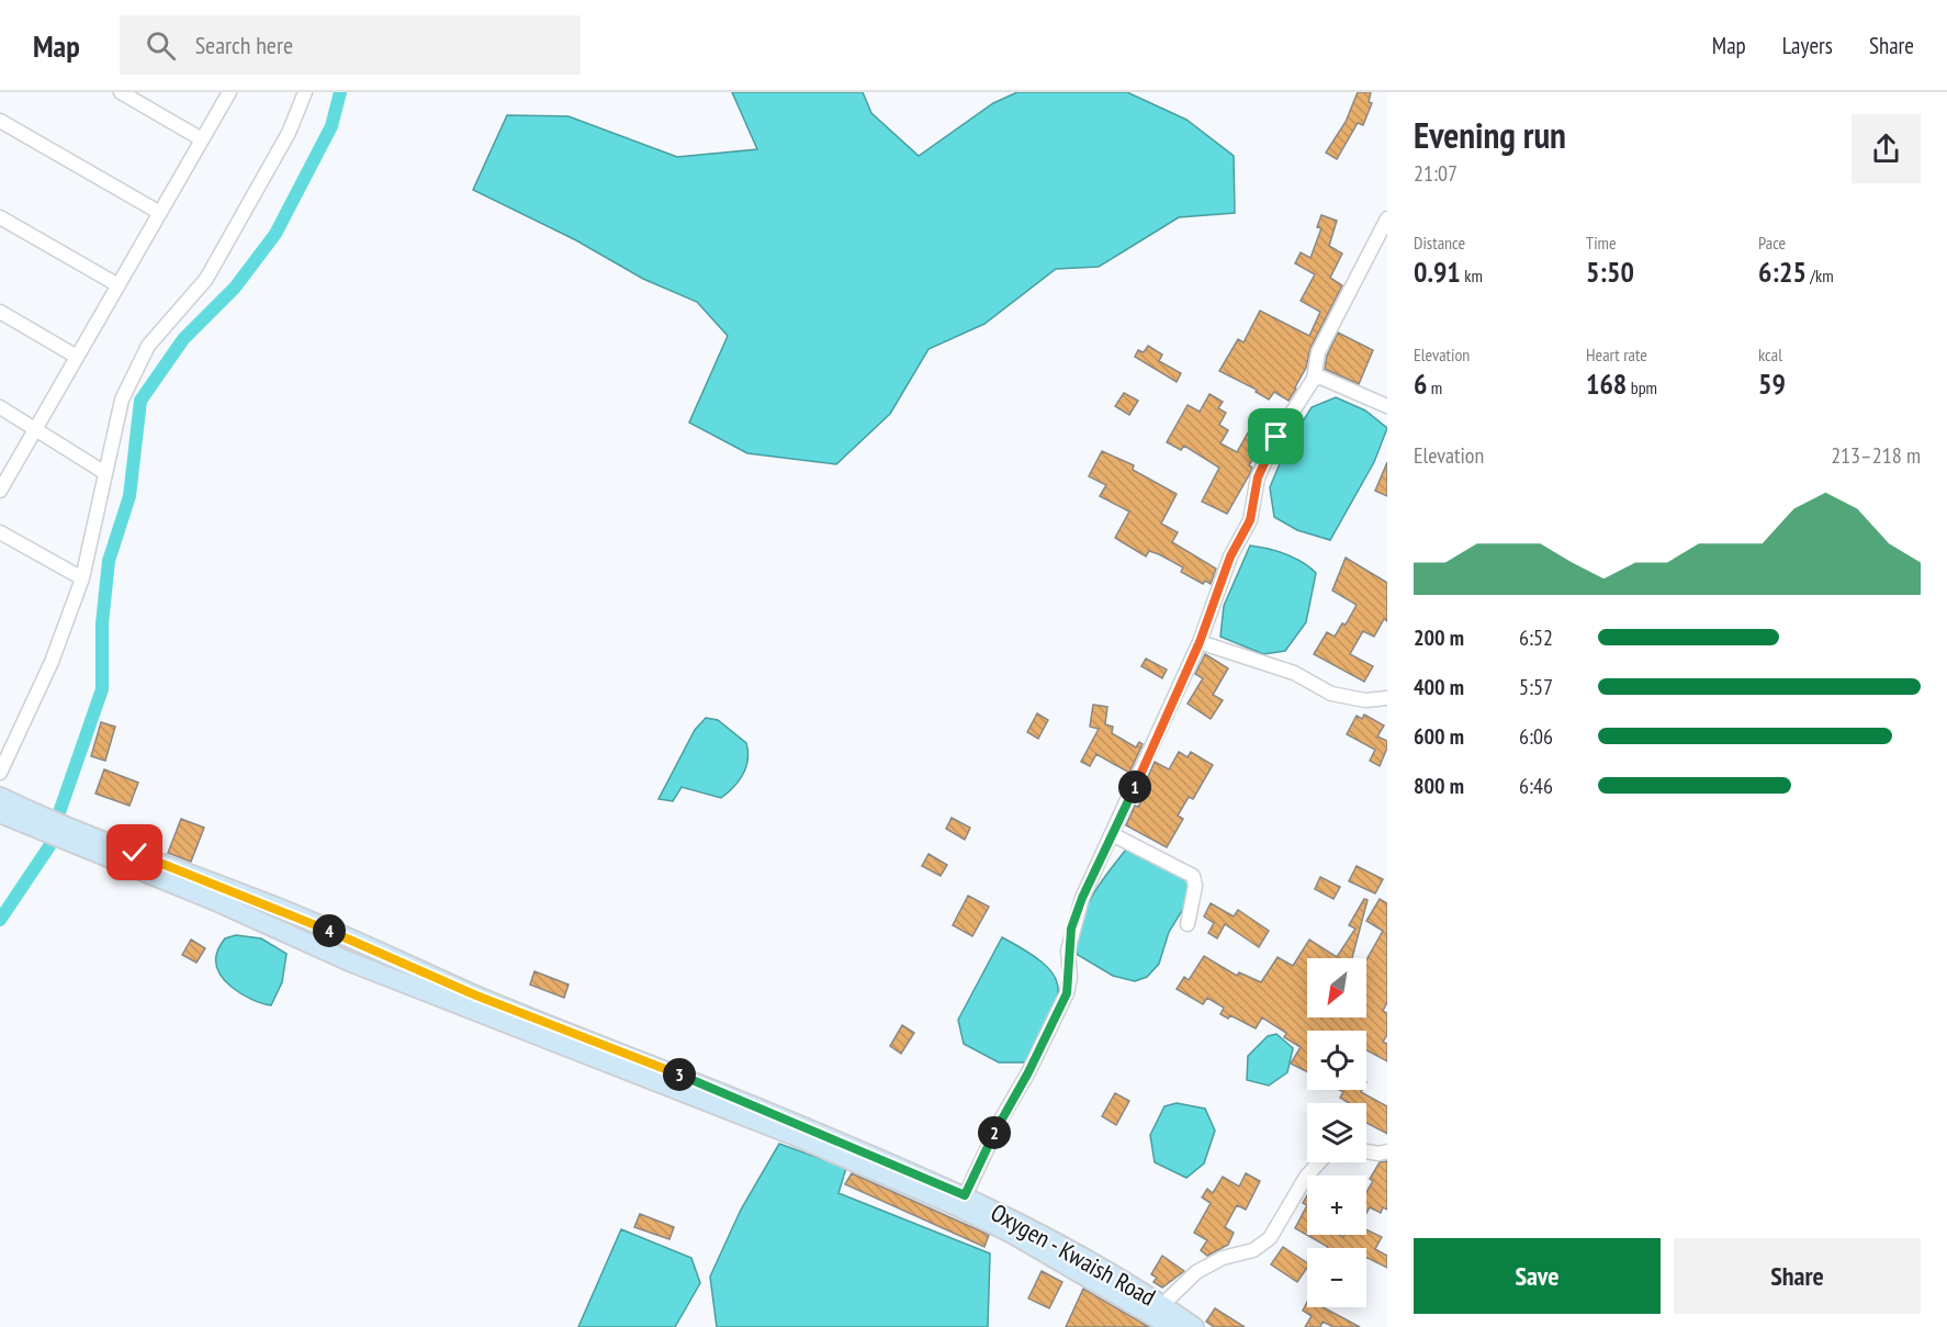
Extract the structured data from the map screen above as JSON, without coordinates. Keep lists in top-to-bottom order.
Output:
{
  "streets": {
    "main road": ["Oxygen - Kwaish Road"]
  },
  "north": "bottom left",
  "page": {
    "header": "Map",
    "search": "Search here",
    "nav": ["Map", "Layers", "Share"],
    "heading": ["Evening run", "21:07"],
    "stats": [
      ["Distance", "0.91 km"],
      ["Time", "5:50"],
      ["Pace", "6:25 /km"],
      ["Elevation", "6 m"],
      ["Heart rate", "168 bpm"],
      ["kcal", "59"]
    ],
    "chart": ["Elevation", "213–218 m"],
    "list": [
      {
        "name": "200 m",
        "note": "6:52"
      },
      {
        "name": "400 m",
        "note": "5:57"
      },
      {
        "name": "600 m",
        "note": "6:06"
      },
      {
        "name": "800 m",
        "note": "6:46"
      }
    ],
    "pins": [
      "1",
      "4",
      "3",
      "2"
    ],
    "map_buttons": ["+", "−"],
    "buttons": ["Save", "Share"]
  }
}
